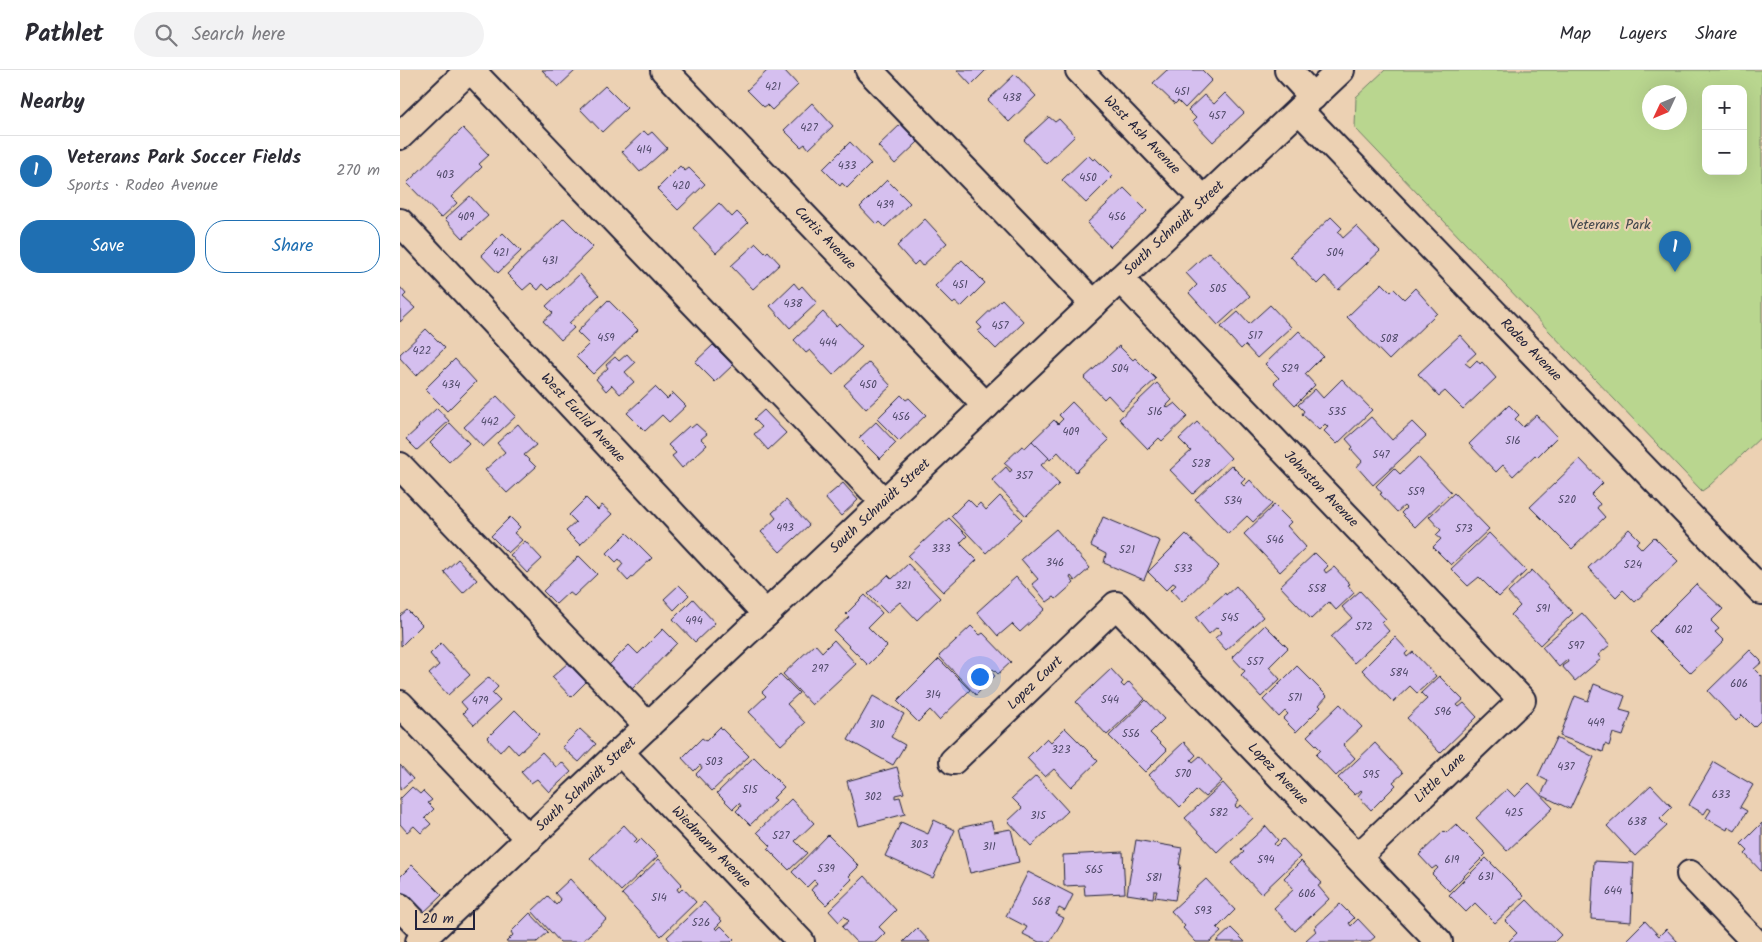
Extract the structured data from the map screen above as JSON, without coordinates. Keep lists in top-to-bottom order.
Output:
{
  "streets": {
    "street": [
      "West Ash Avenue",
      "South Schnaidt Street",
      "Curtis Avenue",
      "Rodeo Avenue",
      "West Euclid Avenue",
      "Johnston Avenue",
      "Lopez Court",
      "Lopez Avenue",
      "Little Lane",
      "Wiedmann Avenue"
    ]
  },
  "crossings": [
    ["West Ash Avenue", "South Schnaidt Street"],
    ["South Schnaidt Street", "Curtis Avenue"],
    ["South Schnaidt Street", "Rodeo Avenue"],
    ["South Schnaidt Street", "West Euclid Avenue"],
    ["South Schnaidt Street", "Johnston Avenue"],
    ["South Schnaidt Street", "Wiedmann Avenue"],
    ["Johnston Avenue", "Little Lane"],
    ["Lopez Court", "Lopez Avenue"],
    ["Lopez Avenue", "Little Lane"]
  ],
  "parks": ["Veterans Park"],
  "house_numbers": [
    "421",
    "451",
    "438",
    "457",
    "427",
    "414",
    "433",
    "403",
    "450",
    "420",
    "439",
    "409",
    "456",
    "421",
    "504",
    "431",
    "451",
    "505",
    "438",
    "457",
    "517",
    "459",
    "508",
    "444",
    "422",
    "504",
    "529",
    "434",
    "450",
    "516",
    "535",
    "456",
    "442",
    "409",
    "516",
    "547",
    "528",
    "357",
    "559",
    "520",
    "534",
    "493",
    "573",
    "546",
    "333",
    "521",
    "346",
    "524",
    "533",
    "321",
    "558",
    "591",
    "545",
    "494",
    "572",
    "602",
    "597",
    "557",
    "297",
    "584",
    "606",
    "314",
    "571",
    "544",
    "479",
    "596",
    "449",
    "310",
    "556",
    "323",
    "503",
    "437",
    "570",
    "595",
    "515",
    "633",
    "302",
    "582",
    "425",
    "315",
    "638",
    "527",
    "303",
    "311",
    "594",
    "619",
    "539",
    "565",
    "631",
    "581",
    "644",
    "606",
    "514",
    "568",
    "593",
    "526"
  ],
  "scale_bar": "20 m",
  "north": "bottom left",
  "page": {
    "header": "Pathlet",
    "search": "Search here",
    "nav": ["Map", "Layers", "Share"],
    "heading": "Nearby",
    "map_buttons": ["+", "−"],
    "list": [
      {
        "mark": "1",
        "name": "Veterans Park Soccer Fields",
        "note": "Sports · Rodeo Avenue",
        "value": "270 m"
      }
    ],
    "buttons": ["Save", "Share"],
    "pins": "1",
    "scale": "20 m"
  }
}
